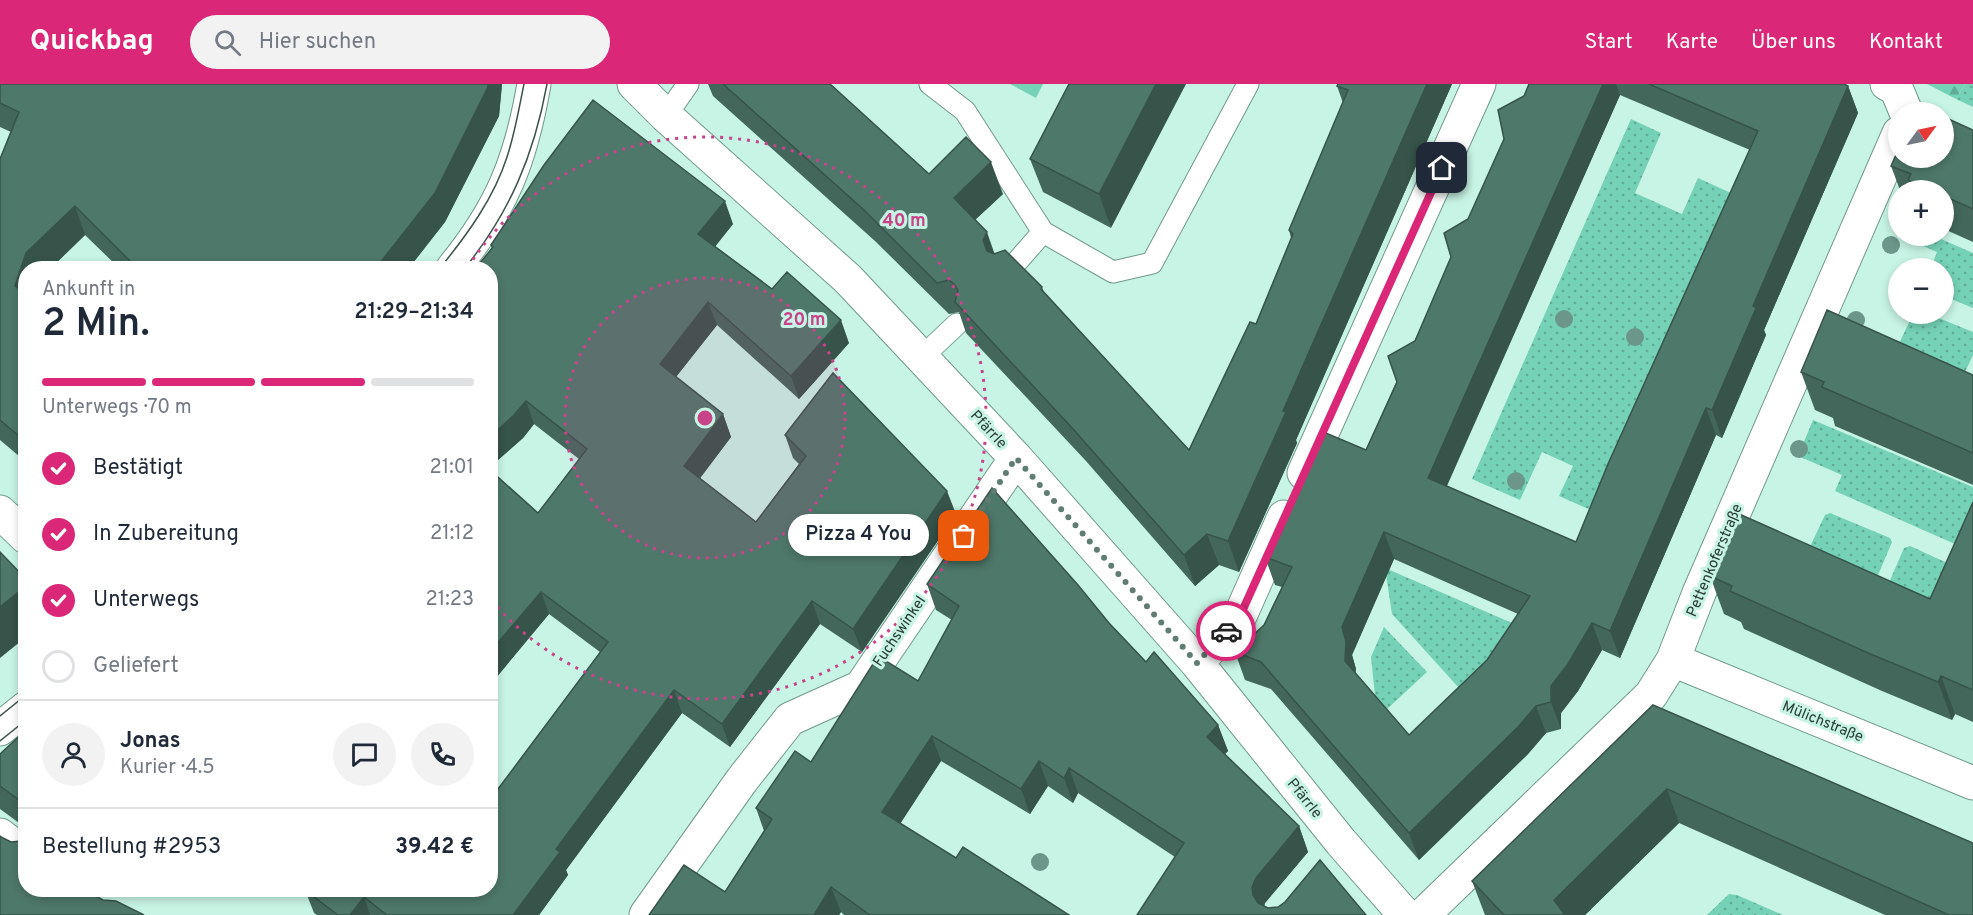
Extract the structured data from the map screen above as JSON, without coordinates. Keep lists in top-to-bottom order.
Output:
{
  "streets": {
    "street": [
      "Pfärrle",
      "Pettenkoferstraße",
      "Fuchswinkel",
      "Mülichstraße"
    ]
  },
  "crossings": [
    ["Pfärrle", "Fuchswinkel"],
    ["Pettenkoferstraße", "Mülichstraße"]
  ],
  "places": ["Pizza 4 You"],
  "north": "top right",
  "page": {
    "header": "Quickbag",
    "search": "Hier suchen",
    "nav": [
      "Start",
      "Karte",
      "Über uns",
      "Kontakt"
    ],
    "map_buttons": ["+", "−"],
    "heading": ["2 Min.", "Ankunft in", "21:29–21:34"],
    "panel": [
      "Jonas",
      "Kurier · 4.5",
      "Bestellung #2953",
      "39.42 €"
    ],
    "bar": "Unterwegs · 70 m",
    "list": [
      ["Bestätigt", "21:01"],
      ["In Zubereitung", "21:12"],
      ["Unterwegs", "21:23"],
      "Geliefert"
    ],
    "bubble": "Pizza 4 You"
  },
  "rings": ["40 m", "20 m"]
}
